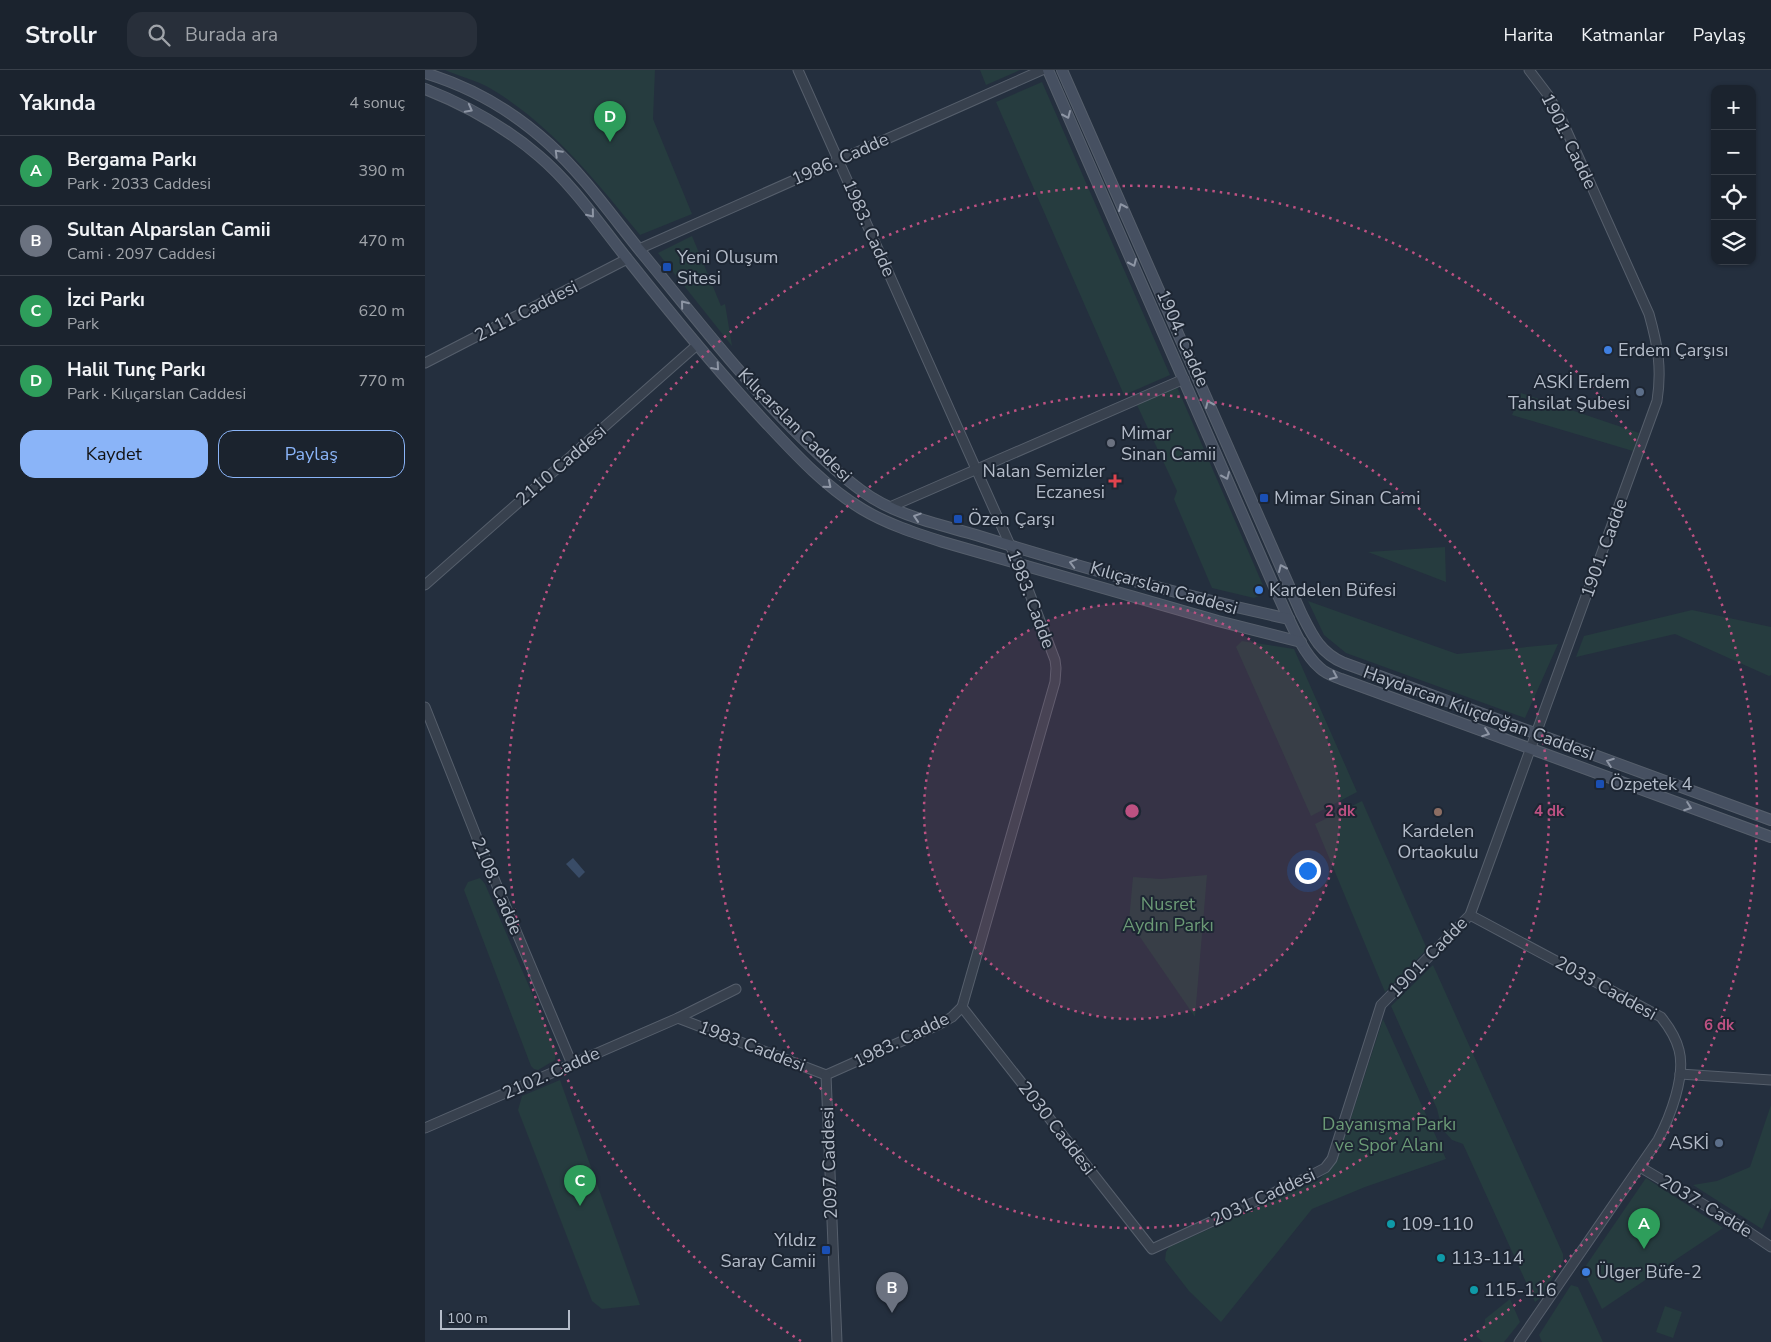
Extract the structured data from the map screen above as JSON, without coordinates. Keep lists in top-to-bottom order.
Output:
{
  "streets": {
    "main road": ["1904. Cadde", "Kılıçarslan Caddesi", "Haydarcan Kılıçdoğan Caddesi"],
    "street": [
      "1901. Cadde",
      "1986. Cadde",
      "1983. Cadde",
      "2111 Caddesi",
      "2110 Caddesi",
      "2108. Cadde",
      "2033 Caddesi",
      "1983 Caddesi",
      "2102. Cadde",
      "2030 Caddesi",
      "2097 Caddesi",
      "2031 Caddesi",
      "2037. Cadde"
    ]
  },
  "crossings": [
    ["1901. Cadde", "Haydarcan Kılıçdoğan Caddesi"],
    ["1901. Cadde", "2033 Caddesi"],
    ["1901. Cadde", "2031 Caddesi"],
    ["1986. Cadde", "1983. Cadde"],
    ["1986. Cadde", "Kılıçarslan Caddesi"],
    ["1983. Cadde", "Kılıçarslan Caddesi"],
    ["1983. Cadde", "1983 Caddesi"],
    ["1983. Cadde", "2030 Caddesi"],
    ["1983. Cadde", "2097 Caddesi"],
    ["2111 Caddesi", "Kılıçarslan Caddesi"],
    ["1904. Cadde", "Kılıçarslan Caddesi"],
    ["1904. Cadde", "Haydarcan Kılıçdoğan Caddesi"],
    ["Kılıçarslan Caddesi", "2110 Caddesi"],
    ["Kılıçarslan Caddesi", "Haydarcan Kılıçdoğan Caddesi"],
    ["2108. Cadde", "2102. Cadde"],
    ["2033 Caddesi", "2037. Cadde"],
    ["1983 Caddesi", "2102. Cadde"],
    ["1983 Caddesi", "2097 Caddesi"],
    ["2030 Caddesi", "2031 Caddesi"]
  ],
  "parks": ["Nusret Aydın Parkı", "Dayanışma Parkı ve Spor Alanı"],
  "places": {
    "transit": [
      "Yeni Oluşum Sitesi",
      "Mimar Sinan Cami",
      "Özen Çarşı",
      "Özpetek 4",
      "Yıldız Saray Camii"
    ],
    "other": [
      "Erdem Çarşısı",
      "ASKİ Erdem Tahsilat Şubesi",
      "Mimar Sinan Camii",
      "Kardelen Büfesi",
      "Kardelen Ortaokulu",
      "ASKİ",
      "109-110",
      "113-114",
      "Ülger Büfe-2",
      "115-116"
    ],
    "health": ["Nalan Semizler Eczanesi"]
  },
  "scale_bar": "100 m",
  "page": {
    "header": "Strollr",
    "search": "Burada ara",
    "nav": ["Harita", "Katmanlar", "Paylaş"],
    "heading": ["Yakında", "4 sonuç"],
    "map_buttons": ["+", "−"],
    "pins": [
      "D",
      "C",
      "A",
      "B"
    ],
    "list": [
      {
        "mark": "A",
        "name": "Bergama Parkı",
        "note": "Park · 2033 Caddesi",
        "value": "390 m"
      },
      {
        "mark": "B",
        "name": "Sultan Alparslan Camii",
        "note": "Cami · 2097 Caddesi",
        "value": "470 m"
      },
      {
        "mark": "C",
        "name": "İzci Parkı",
        "note": "Park",
        "value": "620 m"
      },
      {
        "mark": "D",
        "name": "Halil Tunç Parkı",
        "note": "Park · Kılıçarslan Caddesi",
        "value": "770 m"
      }
    ],
    "buttons": ["Kaydet", "Paylaş"],
    "scale": "100 m"
  },
  "rings": ["2 dk", "4 dk", "6 dk"]
}
